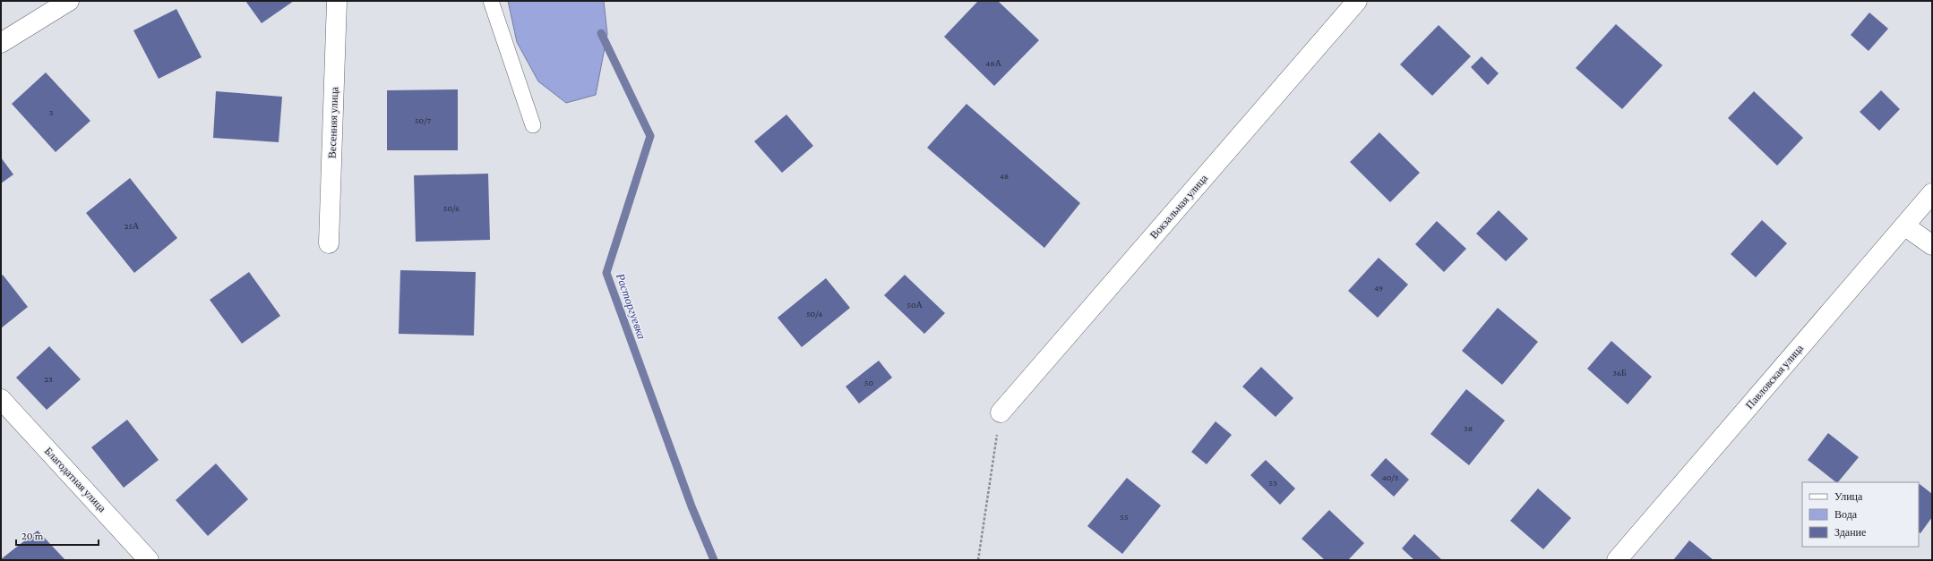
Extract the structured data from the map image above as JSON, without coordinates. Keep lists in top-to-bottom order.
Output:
{
  "streets": {
    "street": [
      "Весенняя улица",
      "Вокзальная улица",
      "Павловская улица",
      "Благодатная улица"
    ]
  },
  "water": ["Расторгуевка"],
  "house_numbers": [
    "48А",
    "3",
    "50/7",
    "48",
    "50/6",
    "25А",
    "49",
    "50А",
    "50/4",
    "36Б",
    "23",
    "50",
    "38",
    "40/3",
    "53",
    "55"
  ],
  "legend": ["Улица", "Вода", "Здание"],
  "scale_bar": "20 m"
}
